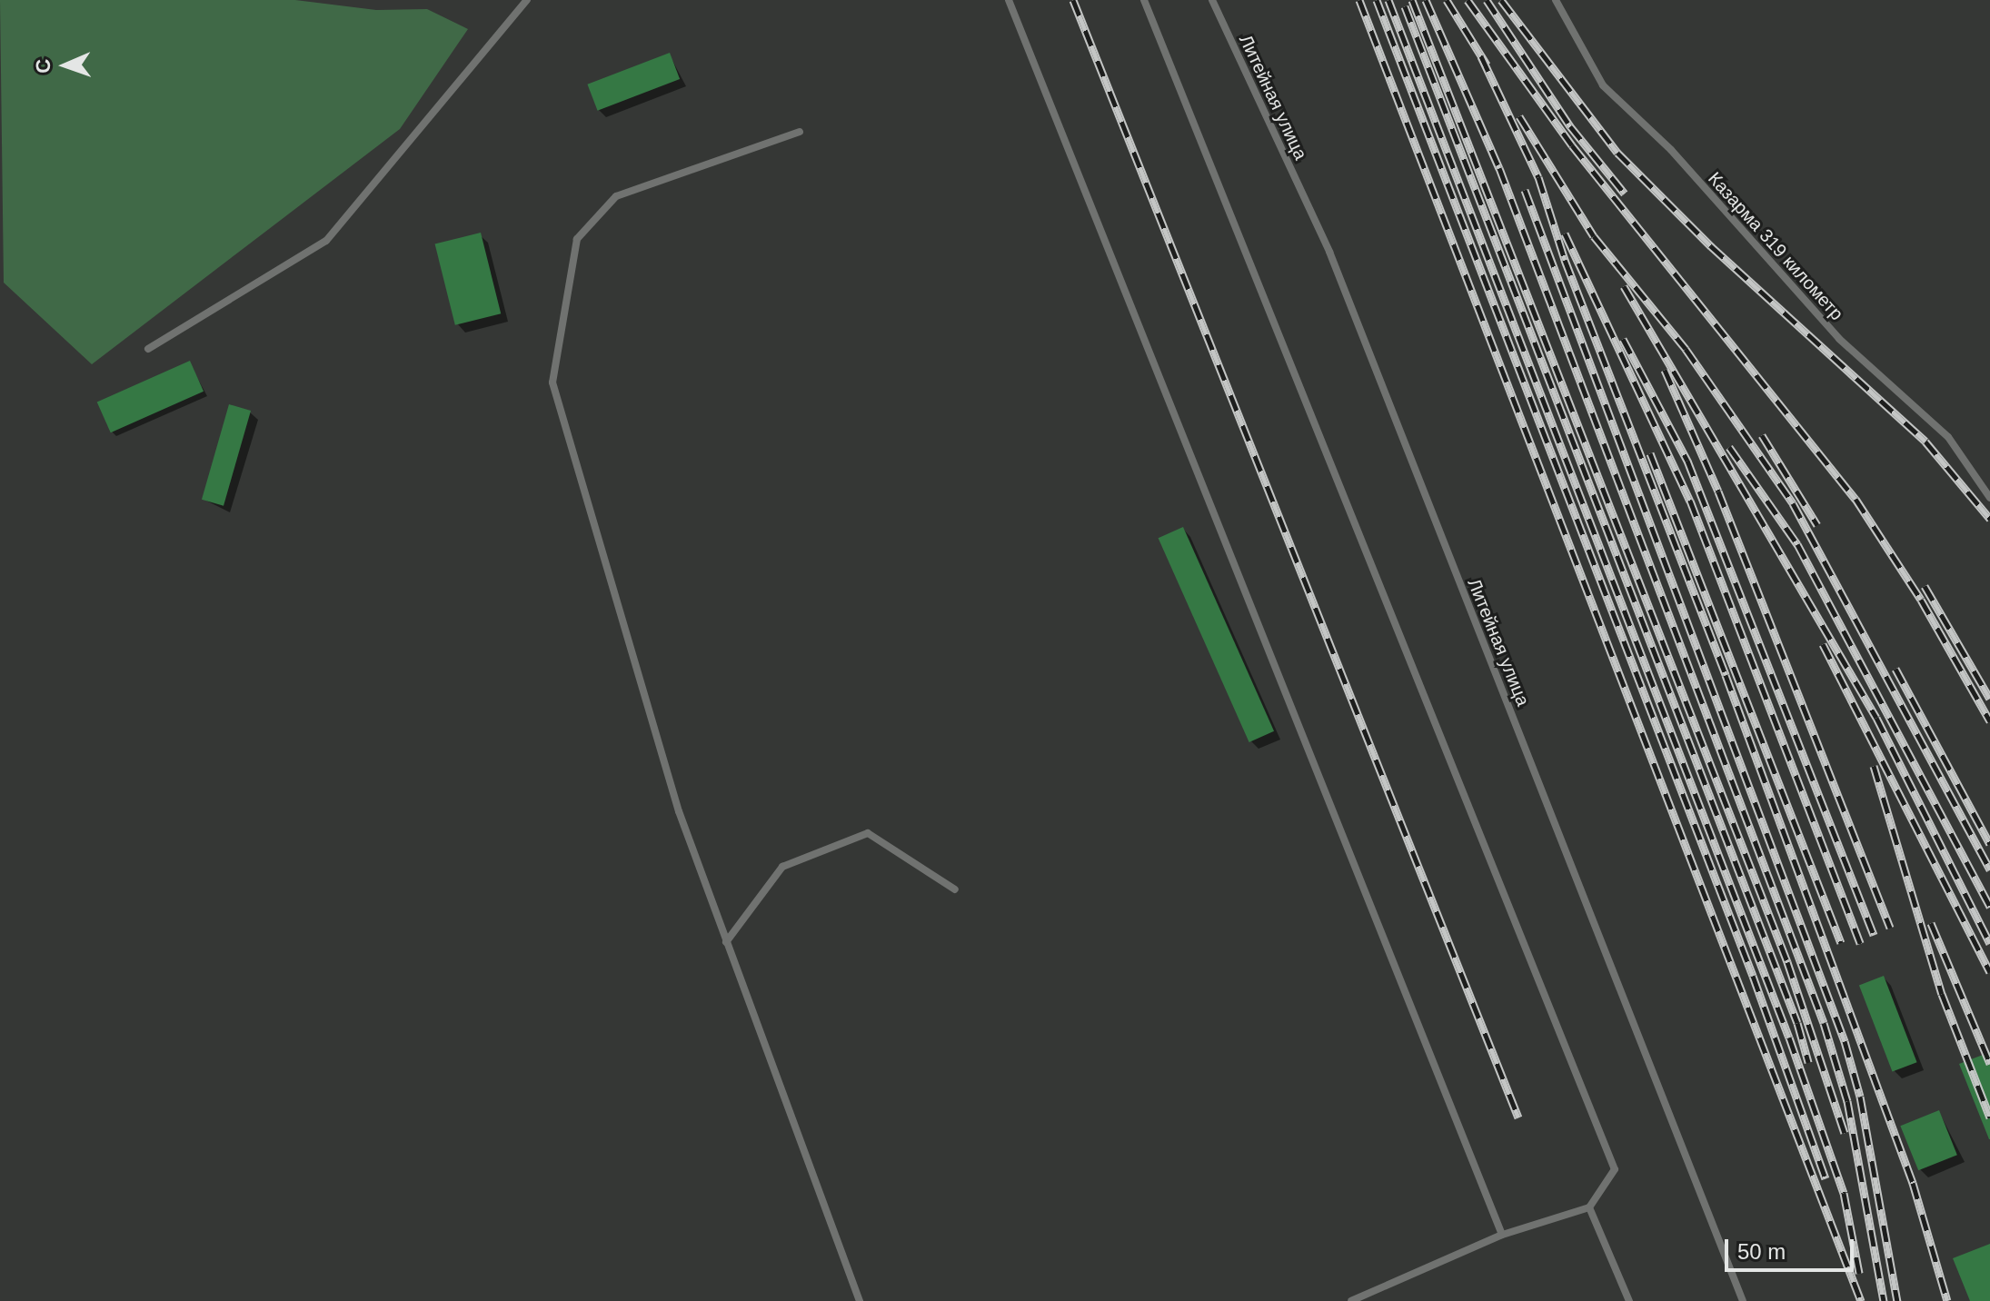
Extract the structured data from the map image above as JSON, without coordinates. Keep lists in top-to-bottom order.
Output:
{
  "streets": {
    "lane": ["Литейная улица", "Казарма 319 километр"]
  },
  "scale_bar": "50 m",
  "north": "left"
}
